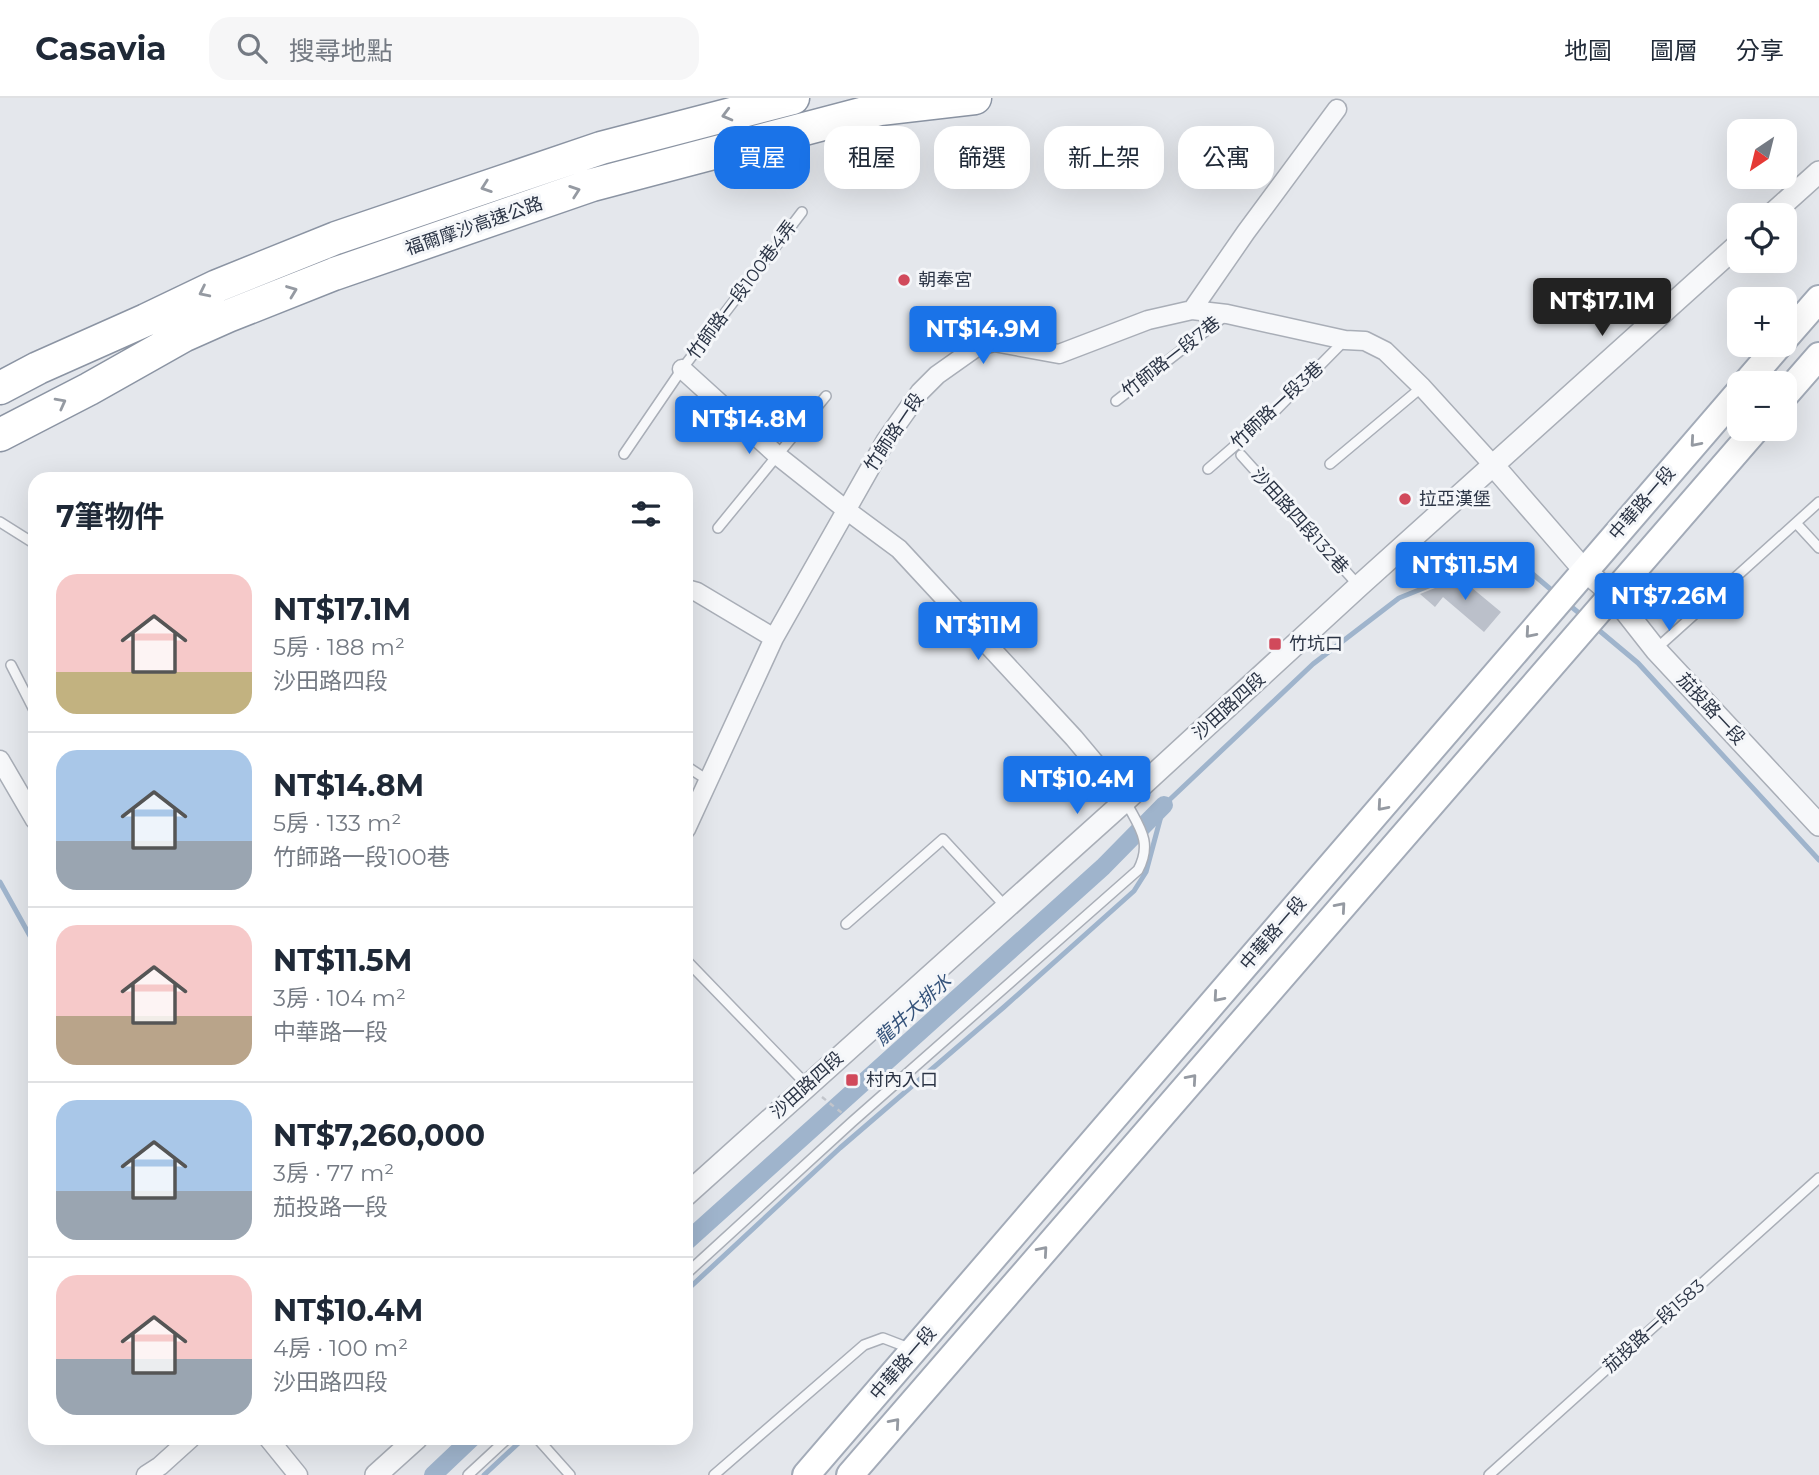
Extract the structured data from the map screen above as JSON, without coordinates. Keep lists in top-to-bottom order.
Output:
{
  "streets": {
    "highway": ["福爾摩沙高速公路"],
    "main road": ["中華路一段"],
    "street": ["竹師路一段", "沙田路四段", "茄投路一段"],
    "lane": [
      "竹師路一段100巷4弄",
      "竹師路一段7巷",
      "竹師路一段3巷",
      "沙田路四段132巷",
      "茄投路一段1583"
    ]
  },
  "crossings": [
    ["竹師路一段7巷", "竹師路一段"],
    ["竹師路一段3巷", "竹師路一段"],
    ["竹師路一段", "沙田路四段"],
    ["竹師路一段", "茄投路一段"],
    ["中華路一段", "茄投路一段"],
    ["沙田路四段132巷", "沙田路四段"],
    ["沙田路四段", "茄投路一段"]
  ],
  "water": ["龍井大排水"],
  "places": {
    "other": ["朝奉宮", "拉亞漢堡"],
    "transit": ["竹坑口", "村內入口"]
  },
  "north": "bottom left",
  "page": {
    "header": "Casavia",
    "search": "搜尋地點",
    "nav": ["地圖", "圖層", "分享"],
    "map_buttons": ["+", "−"],
    "chip": [
      "買屋",
      "租屋",
      "篩選",
      "新上架",
      "公寓"
    ],
    "price": [
      "NT$17.1M",
      "NT$14.9M",
      "NT$14.8M",
      "NT$11.5M",
      "NT$7.26M",
      "NT$11M",
      "NT$10.4M"
    ],
    "heading": "7筆物件",
    "list": [
      {
        "name": "NT$17.1M",
        "note": "5房 · 188 m² · 沙田路四段"
      },
      {
        "name": "NT$14.8M",
        "note": "5房 · 133 m² · 竹師路一段100巷"
      },
      {
        "name": "NT$11.5M",
        "note": "3房 · 104 m² · 中華路一段"
      },
      {
        "name": "NT$7,260,000",
        "note": "3房 · 77 m² · 茄投路一段"
      },
      {
        "name": "NT$10.4M",
        "note": "4房 · 100 m² · 沙田路四段"
      }
    ]
  }
}
